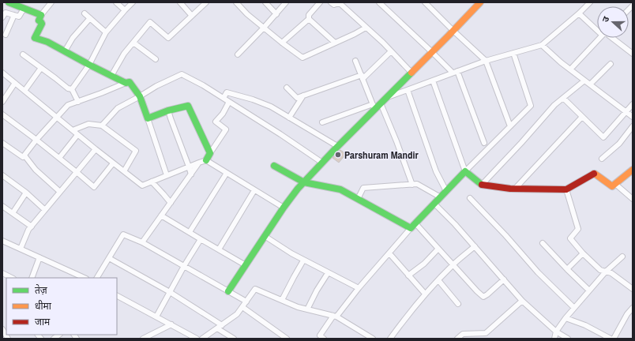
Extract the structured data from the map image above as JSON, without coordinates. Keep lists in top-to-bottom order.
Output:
{
  "places": ["Parshuram Mandir"],
  "legend": ["तेज़", "धीमा", "जाम"],
  "north": "left"
}
